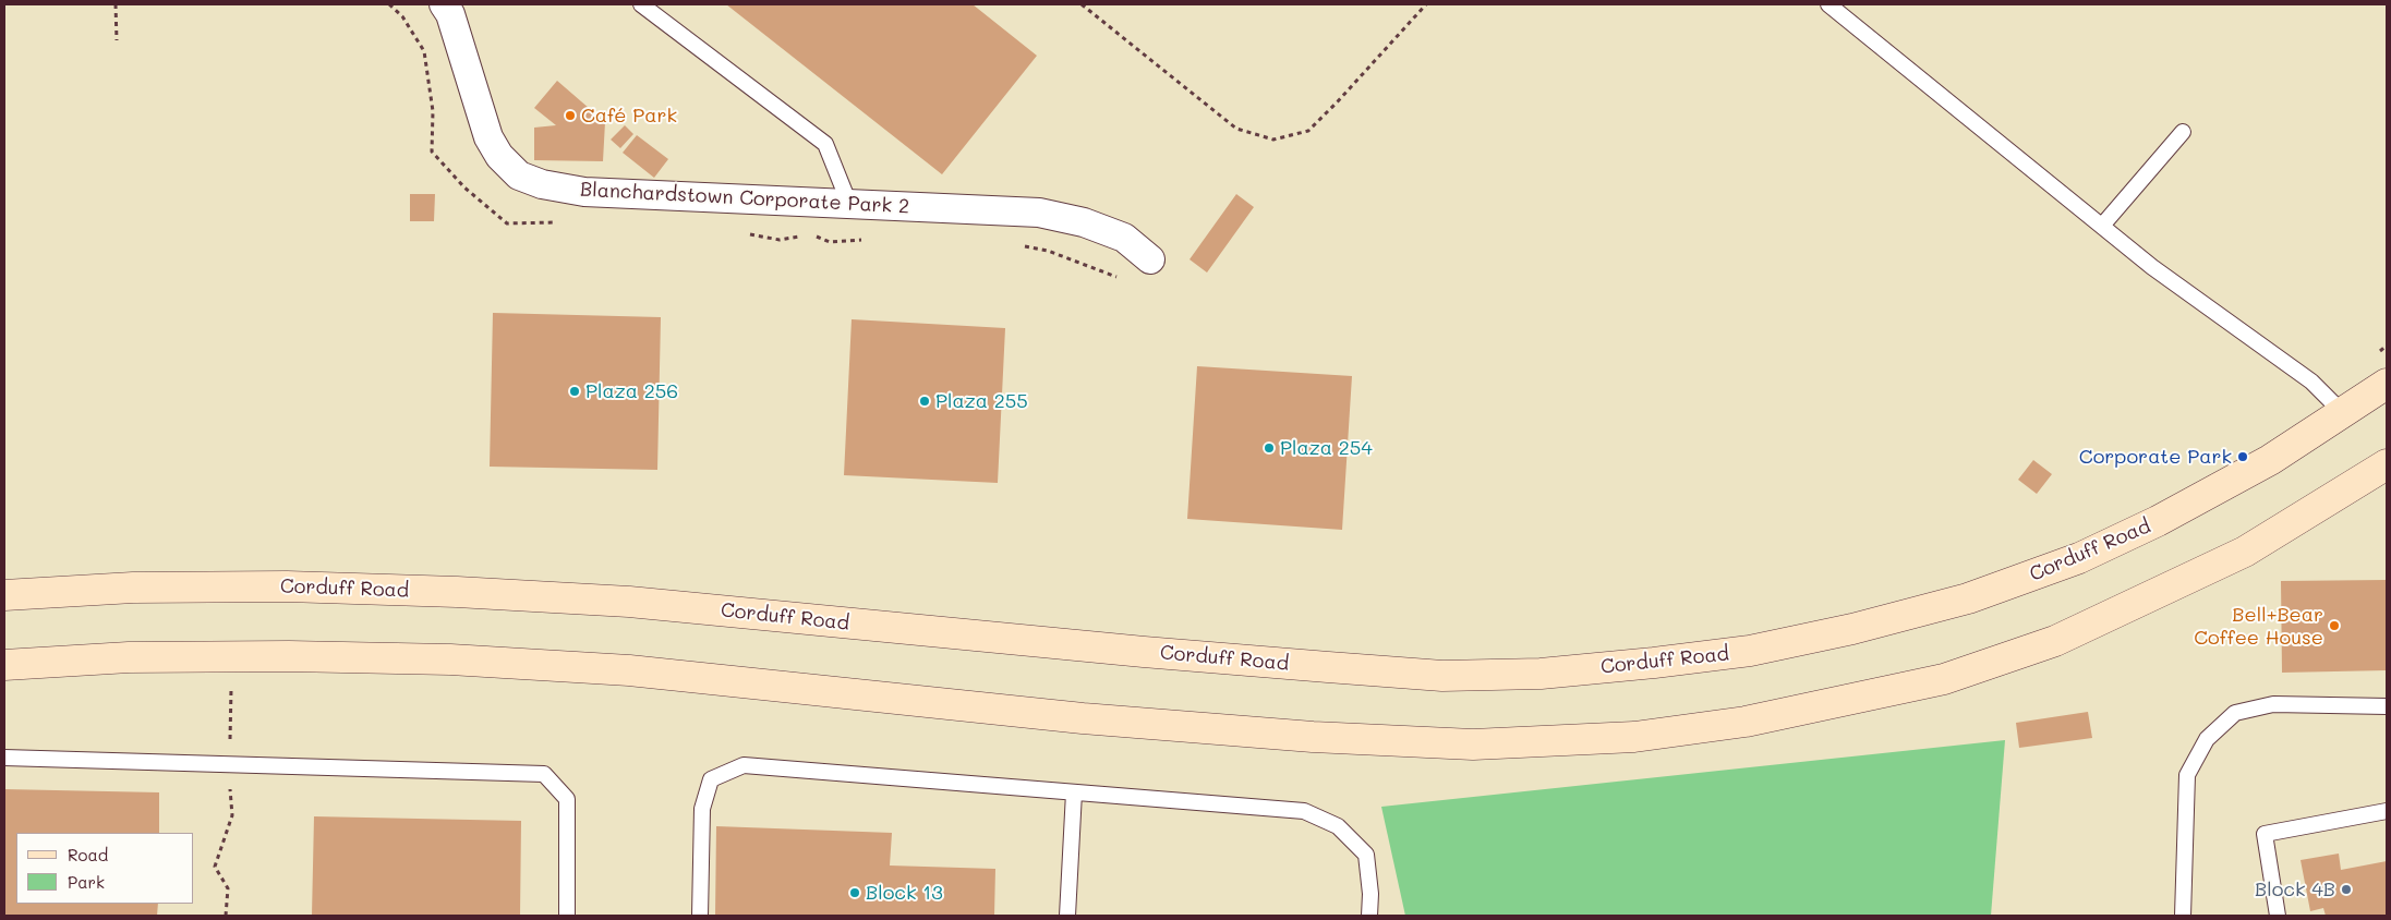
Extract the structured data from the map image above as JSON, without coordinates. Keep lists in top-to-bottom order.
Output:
{
  "streets": {
    "street": ["Blanchardstown Corporate Park 2", "Corduff Road"]
  },
  "places": [
    "Café Park",
    "Plaza 256",
    "Plaza 255",
    "Plaza 254",
    "Corporate Park",
    "Bell+Bear Coffee House",
    "Block 4B",
    "Block 13"
  ],
  "legend": ["Road", "Park"]
}
